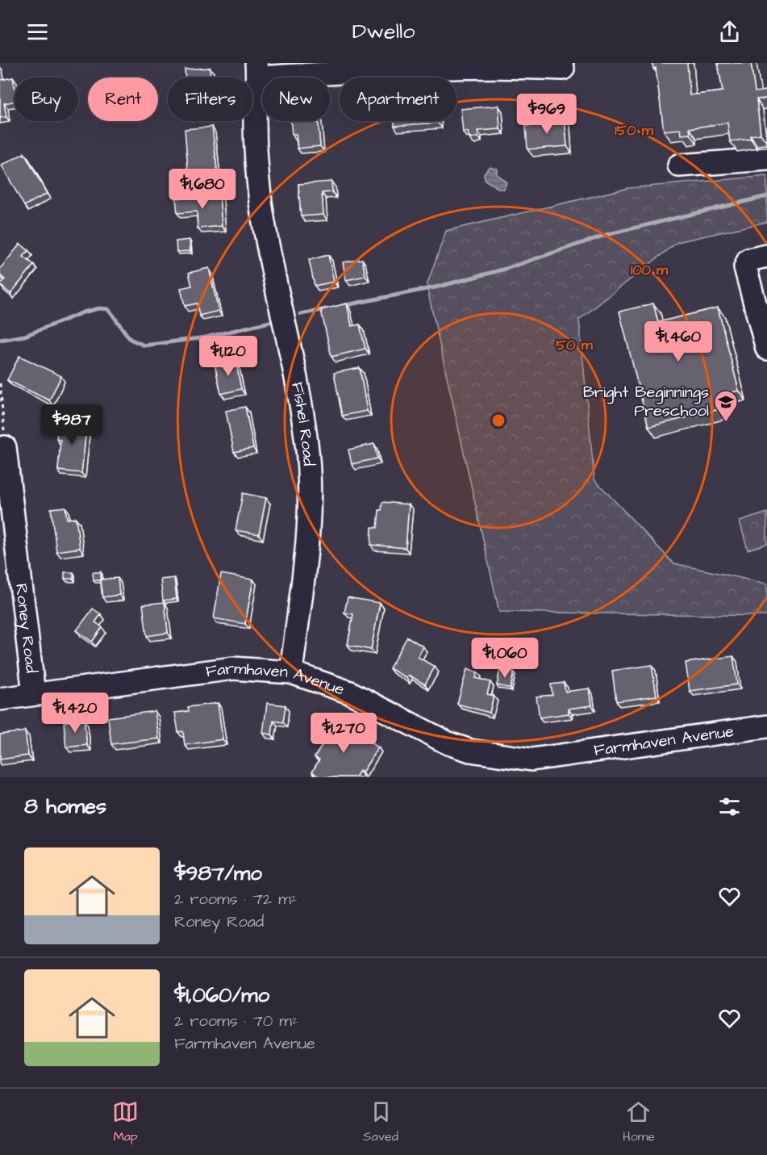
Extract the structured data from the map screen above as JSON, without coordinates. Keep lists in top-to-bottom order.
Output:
{
  "streets": {
    "street": ["Fishel Road", "Roney Road", "Farmhaven Avenue"]
  },
  "crossings": [
    ["Fishel Road", "Farmhaven Avenue"],
    ["Roney Road", "Farmhaven Avenue"]
  ],
  "places": {
    "school or university": ["Bright Beginnings Preschool"]
  },
  "page": {
    "header": "Dwello",
    "chip": [
      "Buy",
      "Rent",
      "Filters",
      "New",
      "Apartment"
    ],
    "price": [
      "$969",
      "$1,680",
      "$1,460",
      "$1,120",
      "$987",
      "$1,060",
      "$1,420",
      "$1,270"
    ],
    "heading": "8 homes",
    "list": [
      {
        "name": "$987/mo",
        "note": "2 rooms · 72 m² · Roney Road"
      },
      {
        "name": "$1,060/mo",
        "note": "2 rooms · 70 m² · Farmhaven Avenue"
      }
    ],
    "tabs": ["Map", "Saved", "Home"]
  },
  "rings": ["150 m", "100 m", "50 m"]
}
